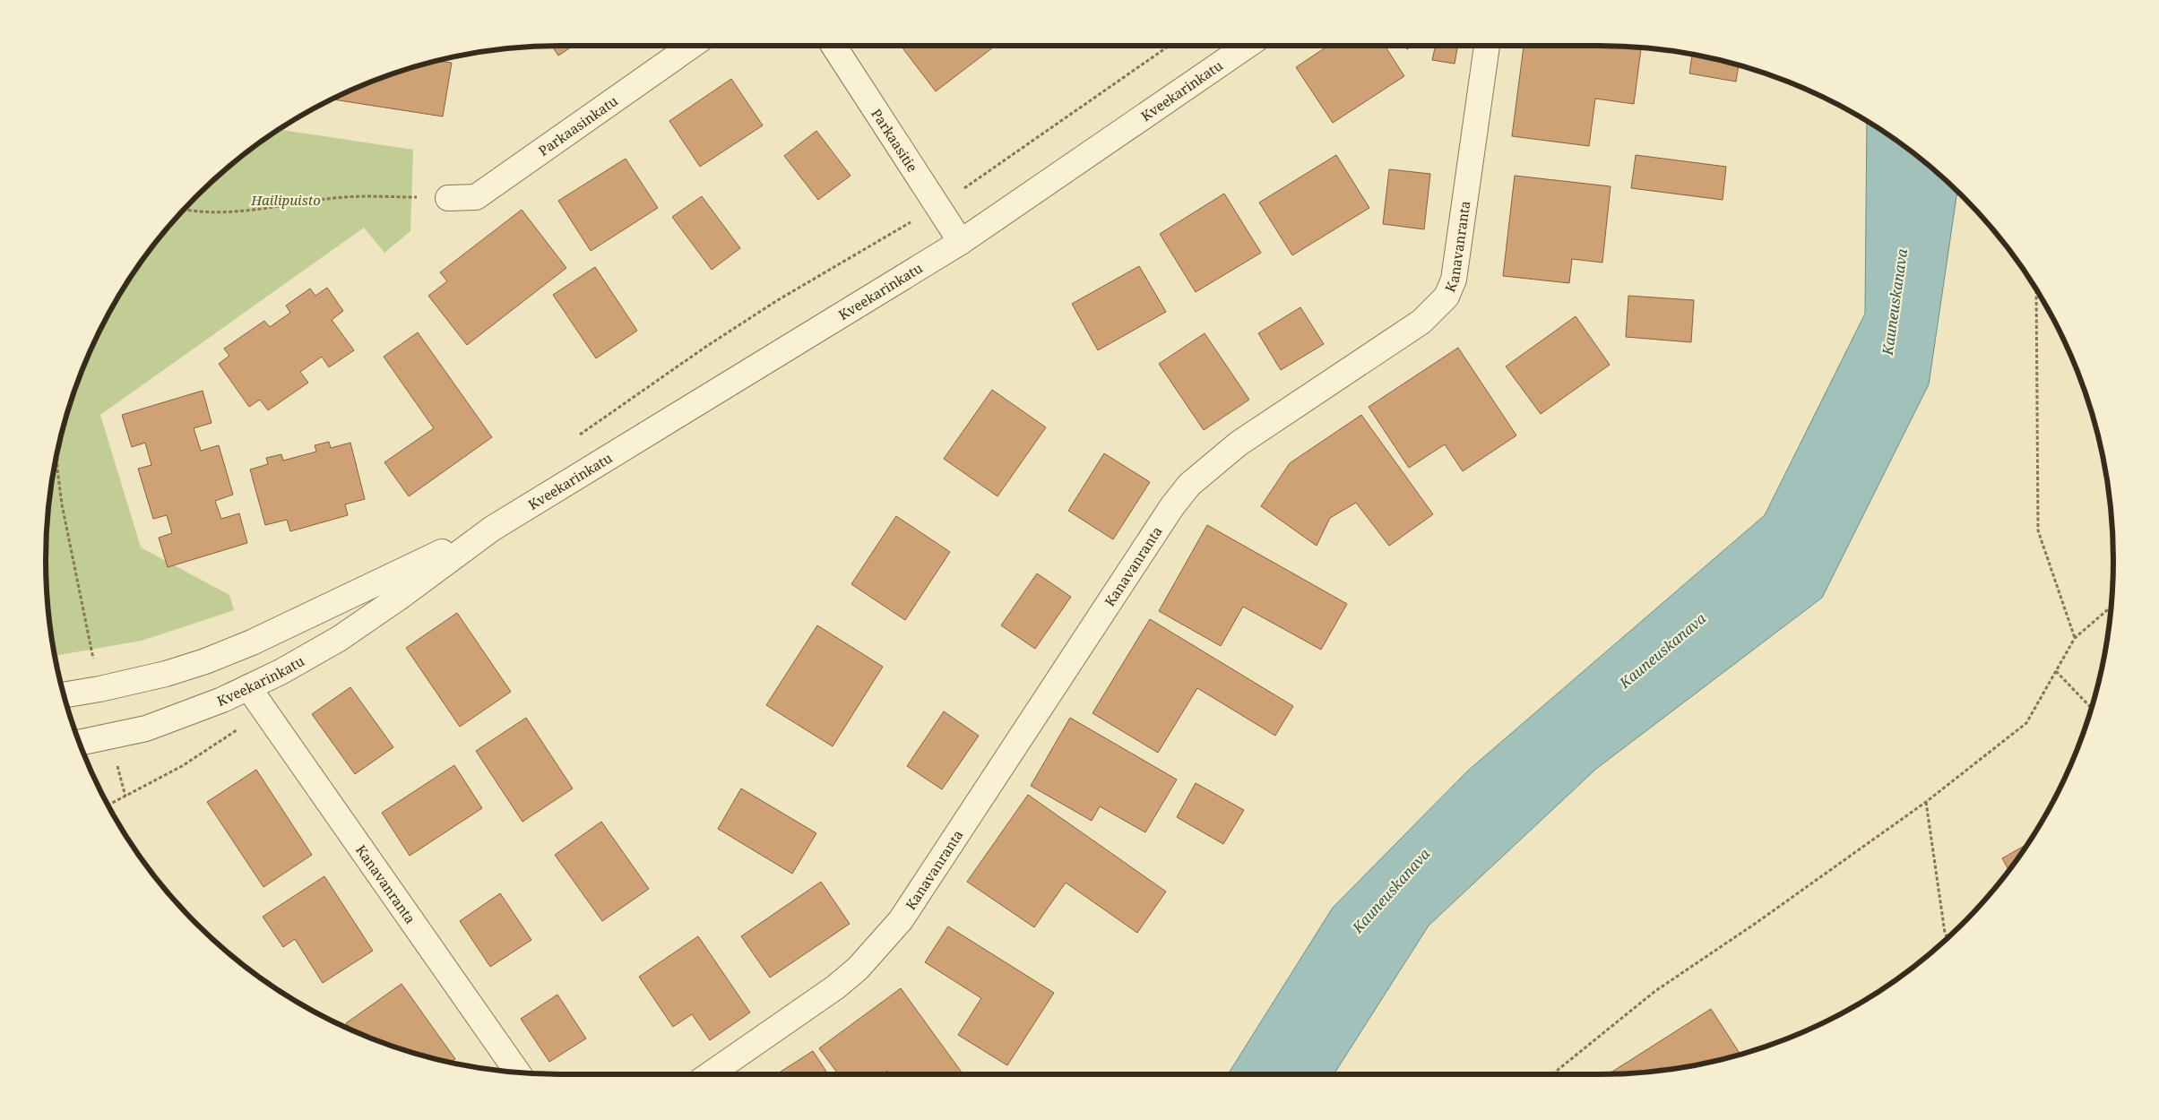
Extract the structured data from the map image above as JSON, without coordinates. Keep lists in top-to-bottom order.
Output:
{
  "streets": {
    "street": [
      "Kveekarinkatu",
      "Parkaasinkatu",
      "Parkaasitie",
      "Kanavanranta"
    ]
  },
  "crossings": [
    ["Kveekarinkatu", "Parkaasitie"],
    ["Kveekarinkatu", "Kanavanranta"]
  ],
  "water": ["Kauneuskanava"],
  "parks": ["Hailipuisto"]
}
